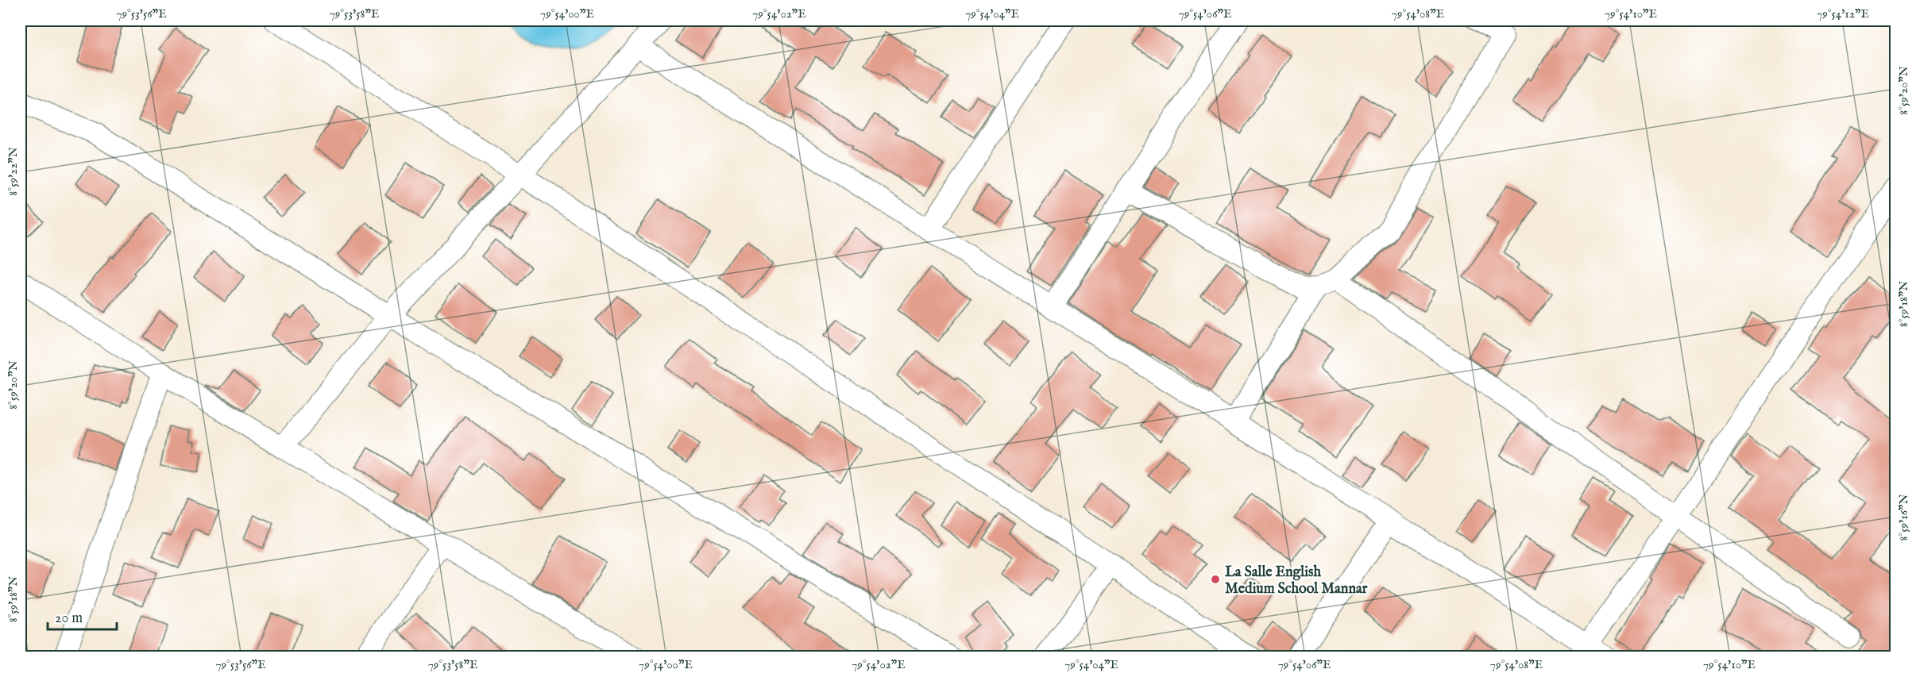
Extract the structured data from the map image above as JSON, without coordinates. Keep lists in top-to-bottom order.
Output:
{
  "places": ["La Salle English Medium School Mannar"],
  "scale_bar": "20 m",
  "coordinates": [
    "79°53'56\"E",
    "79°53'58\"E",
    "79°54'00\"E",
    "79°54'02\"E",
    "79°54'04\"E",
    "79°54'06\"E",
    "79°54'08\"E",
    "79°54'10\"E",
    "79°54'12\"E",
    "8°59'20\"N",
    "8°59'22\"N",
    "8°59'18\"N",
    "8°59'16\"N"
  ]
}
